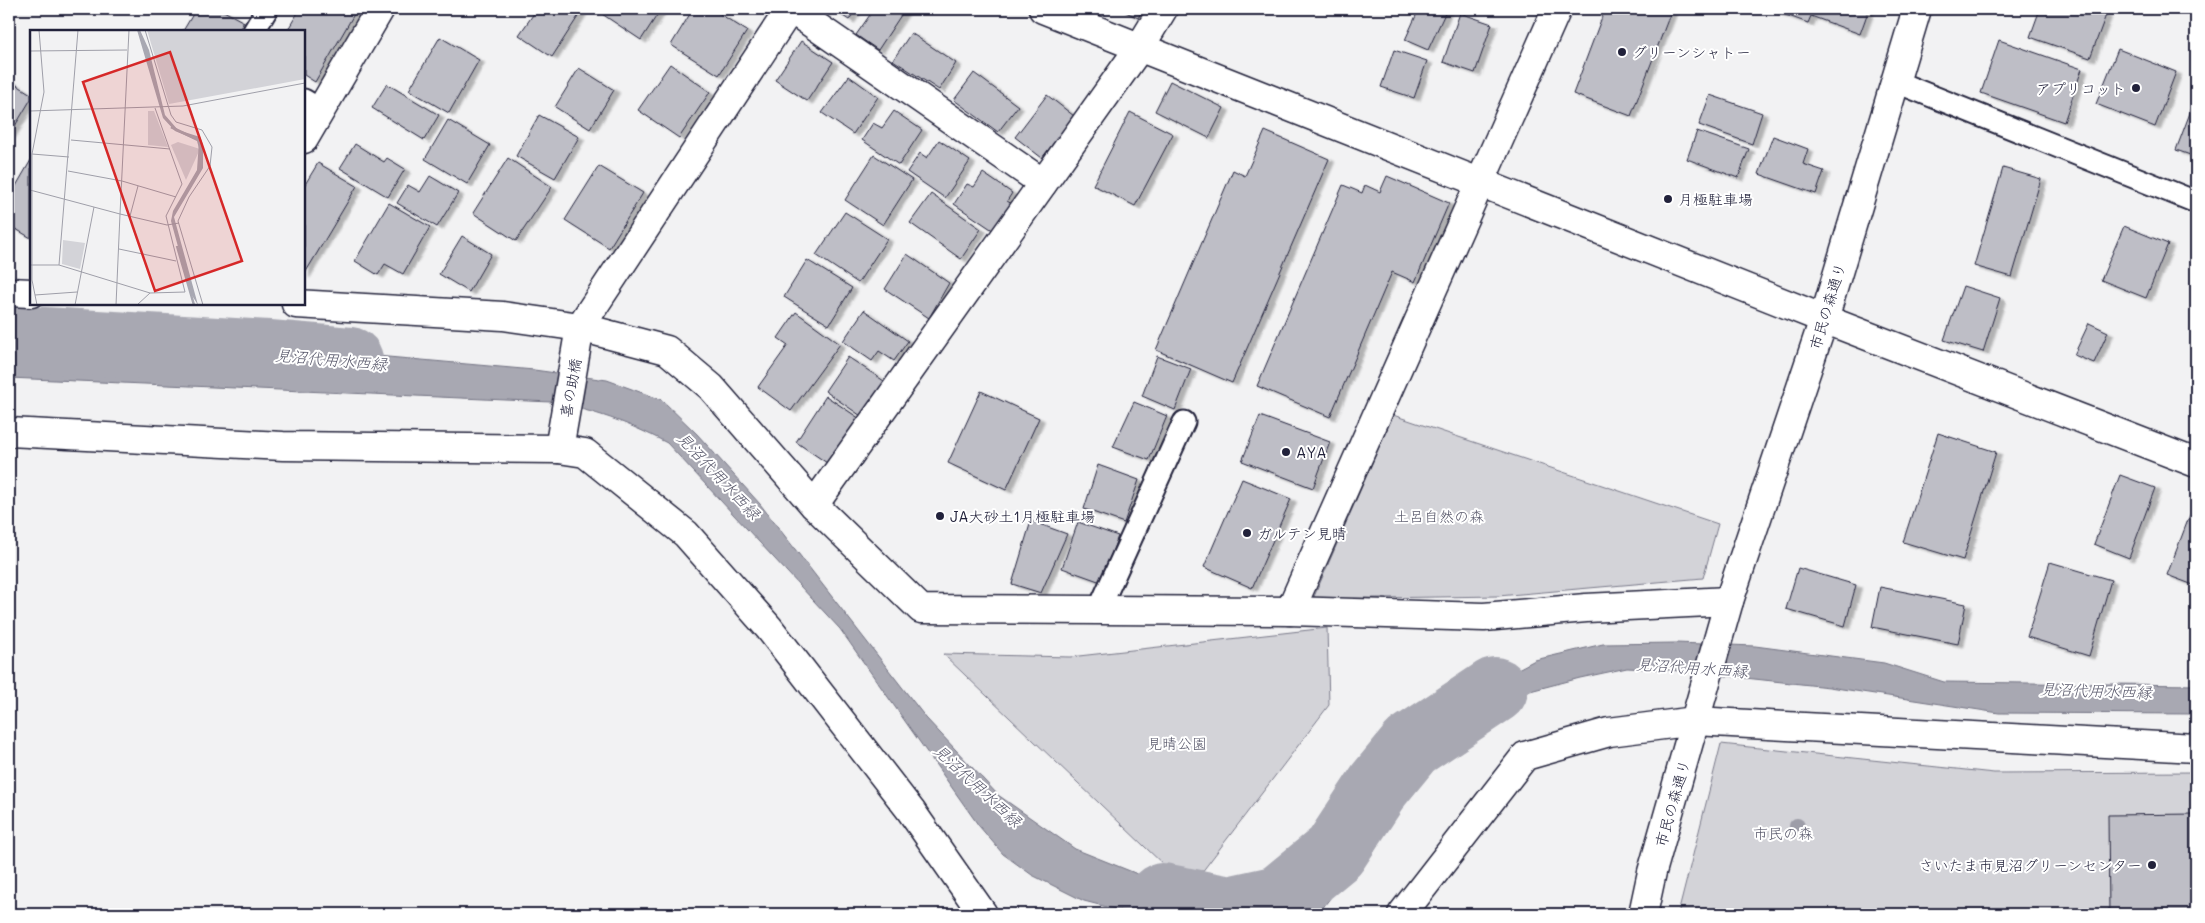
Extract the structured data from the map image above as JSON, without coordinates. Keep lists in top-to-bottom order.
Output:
{
  "streets": {
    "street": ["市民の森通り", "喜の助橋"]
  },
  "water": ["見沼代用水西緑", "見沼代用水西縁"],
  "parks": ["土呂自然の森", "見晴公園", "市民の森"],
  "places": [
    "グリーンシャトー",
    "アプリコット",
    "月極駐車場",
    "AYA",
    "JA大砂土1月極駐車場",
    "ガルテン見晴",
    "さいたま市見沼グリーンセンター"
  ]
}
